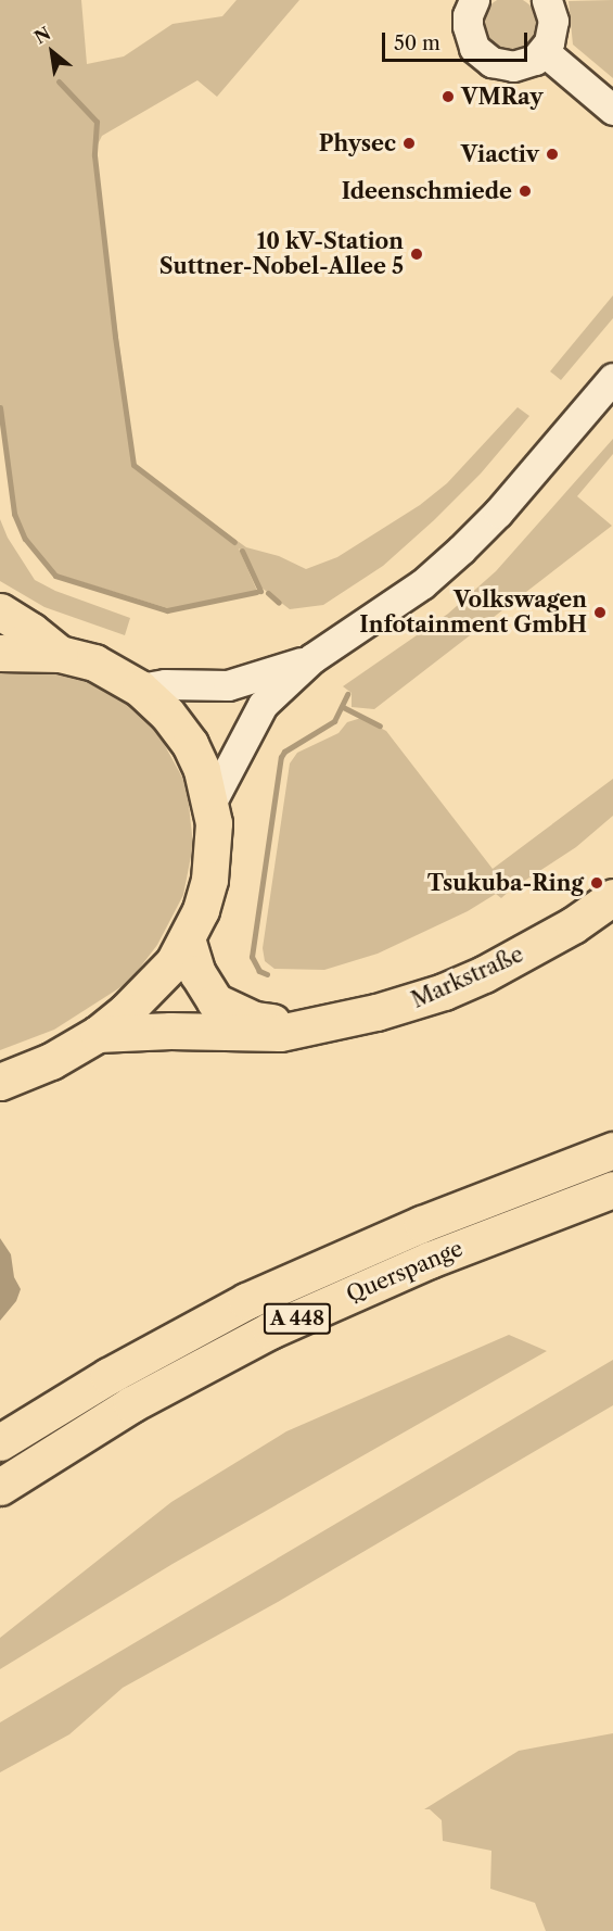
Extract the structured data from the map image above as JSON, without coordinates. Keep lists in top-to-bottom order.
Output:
{
  "streets": {
    "main road": ["Markstraße", "Querspange", "A 448"]
  },
  "places": [
    "VMRay",
    "Physec",
    "Viactiv",
    "Ideenschmiede",
    "10 kV-Station Suttner-Nobel-Allee 5",
    "Volkswagen Infotainment GmbH",
    "Tsukuba-Ring"
  ],
  "scale_bar": "50 m",
  "north": "top left"
}
